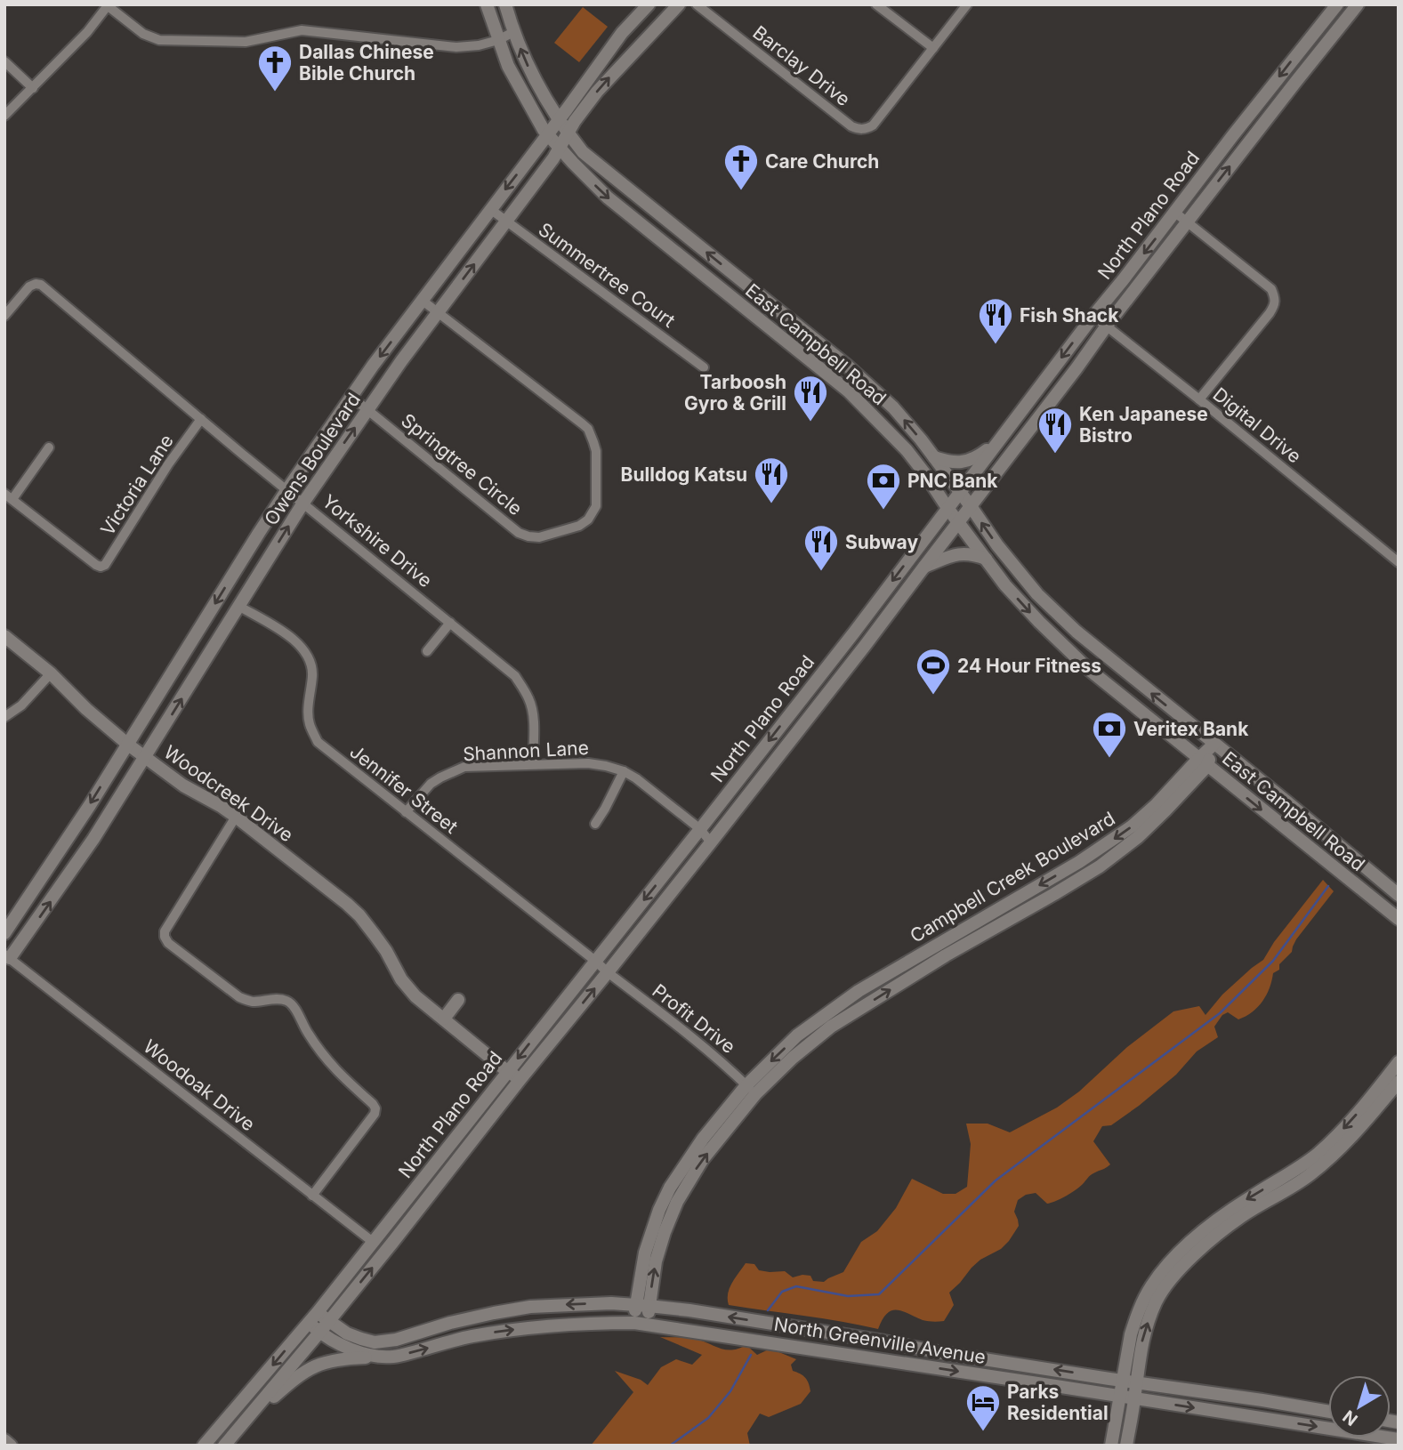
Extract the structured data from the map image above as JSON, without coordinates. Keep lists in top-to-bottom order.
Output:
{
  "streets": {
    "main road": [
      "North Plano Road",
      "East Campbell Road",
      "Owens Boulevard",
      "Woodcreek Drive",
      "Campbell Creek Boulevard",
      "North Greenville Avenue"
    ],
    "street": [
      "Barclay Drive",
      "Summertree Court",
      "Digital Drive",
      "Springtree Circle",
      "Victoria Lane",
      "Yorkshire Drive",
      "Shannon Lane",
      "Jennifer Street",
      "Profit Drive",
      "Woodoak Drive"
    ]
  },
  "crossings": [
    ["North Plano Road", "East Campbell Road"],
    ["North Plano Road", "Digital Drive"],
    ["North Plano Road", "Shannon Lane"],
    ["North Plano Road", "Jennifer Street"],
    ["North Plano Road", "Woodcreek Drive"],
    ["North Plano Road", "Profit Drive"],
    ["North Plano Road", "Woodoak Drive"],
    ["North Plano Road", "North Greenville Avenue"],
    ["Summertree Court", "Owens Boulevard"],
    ["East Campbell Road", "Owens Boulevard"],
    ["East Campbell Road", "Campbell Creek Boulevard"],
    ["Owens Boulevard", "Springtree Circle"],
    ["Owens Boulevard", "Yorkshire Drive"],
    ["Owens Boulevard", "Jennifer Street"],
    ["Owens Boulevard", "Woodcreek Drive"],
    ["Owens Boulevard", "Woodoak Drive"],
    ["Victoria Lane", "Yorkshire Drive"],
    ["Yorkshire Drive", "Shannon Lane"],
    ["Shannon Lane", "Jennifer Street"],
    ["Jennifer Street", "Profit Drive"],
    ["Campbell Creek Boulevard", "Profit Drive"],
    ["Campbell Creek Boulevard", "North Greenville Avenue"]
  ],
  "places": {
    "church": ["Dallas Chinese Bible Church", "Care Church"],
    "restaurant": [
      "Fish Shack",
      "Tarboosh Gyro & Grill",
      "Ken Japanese Bistro",
      "Bulldog Katsu",
      "Subway"
    ],
    "bank": ["PNC Bank", "Veritex Bank"],
    "sports": ["24 Hour Fitness"],
    "hotel": ["Parks Residential"]
  },
  "north": "bottom left"
}
